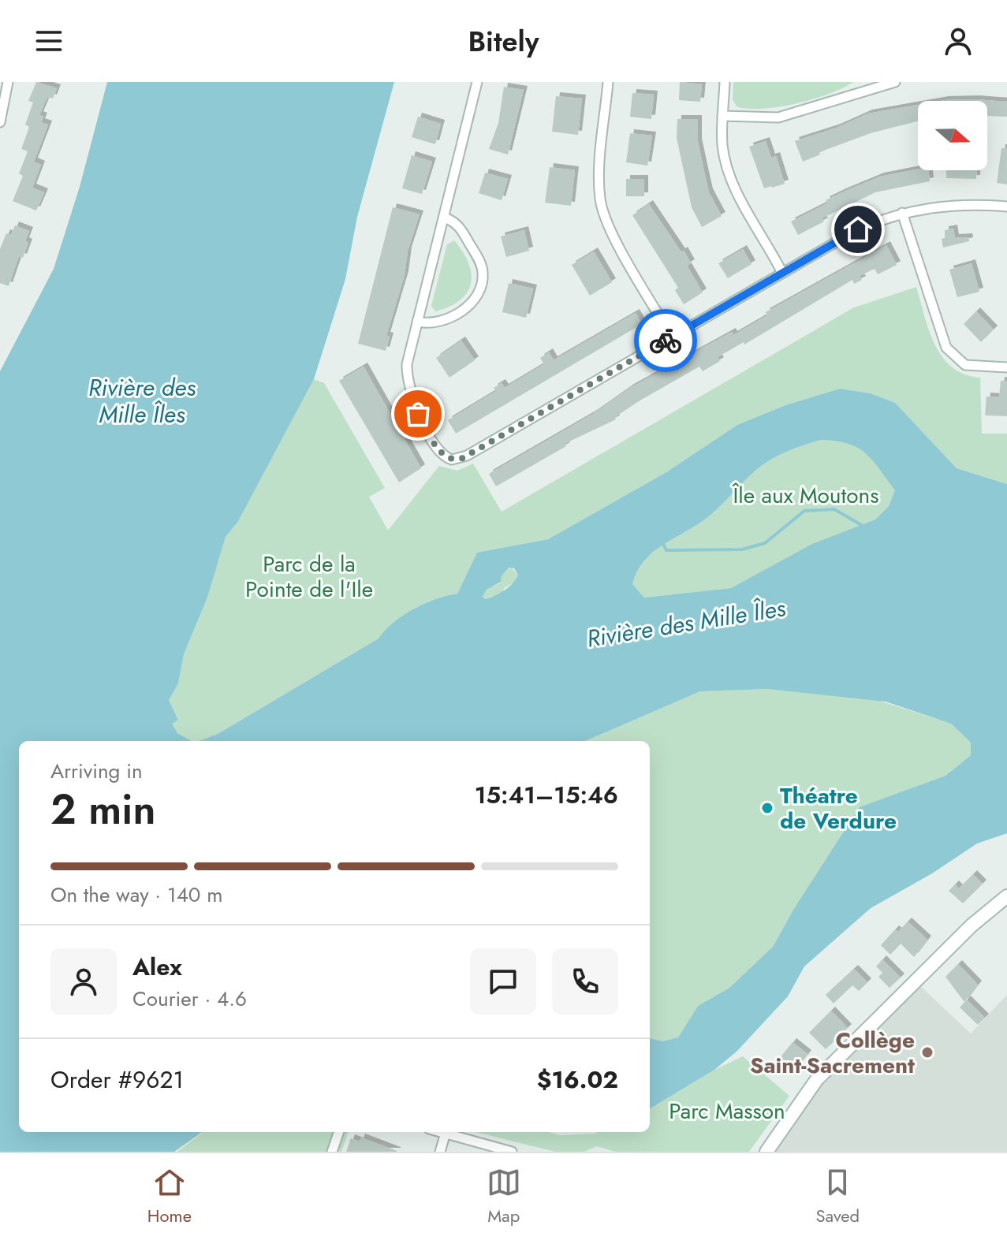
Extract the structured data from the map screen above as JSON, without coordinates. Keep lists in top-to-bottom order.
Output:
{
  "water": ["Rivière des Mille Îles"],
  "parks": ["Île aux Moutons", "Parc de la Pointe de l'Ile", "Parc Masson"],
  "places": ["Théatre de Verdure", "Collège Saint-Sacrement"],
  "north": "right",
  "page": {
    "header": "Bitely",
    "heading": ["2 min", "Arriving in", "15:41–15:46"],
    "panel": [
      "Alex",
      "Courier · 4.6",
      "Order #9621",
      "$16.02"
    ],
    "bar": "On the way · 140 m",
    "tabs": ["Home", "Map", "Saved"]
  }
}
